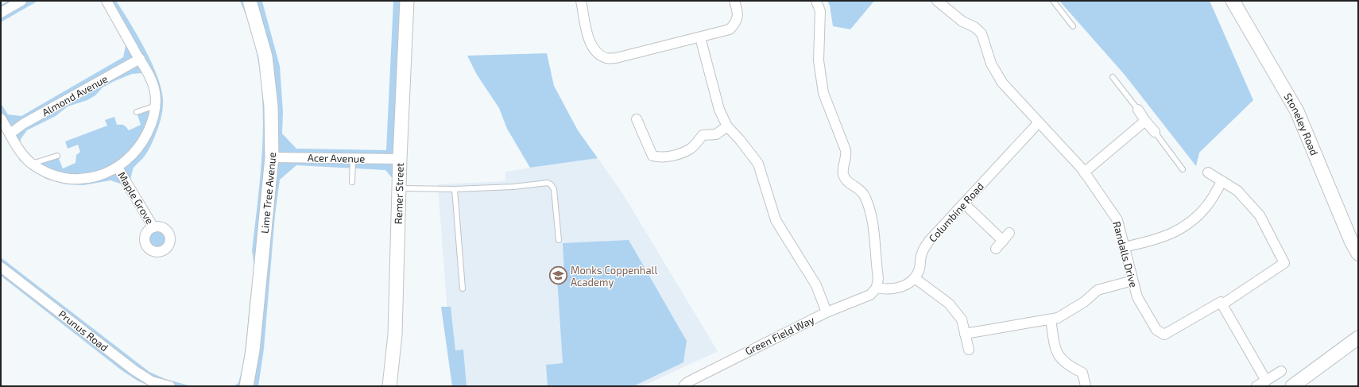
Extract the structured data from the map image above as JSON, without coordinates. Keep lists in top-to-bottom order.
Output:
{
  "streets": {
    "street": [
      "Almond Avenue",
      "Stoneley Road",
      "Acer Avenue",
      "Lime Tree Avenue",
      "Remer Street",
      "Maple Grove",
      "Columbine Road",
      "Randalls Drive",
      "Prunus Road",
      "Green Field Way"
    ]
  },
  "crossings": [
    ["Acer Avenue", "Lime Tree Avenue"],
    ["Acer Avenue", "Remer Street"],
    ["Columbine Road", "Randalls Drive"]
  ],
  "places": {
    "school or university": ["Monks Coppenhall Academy"]
  }
}
